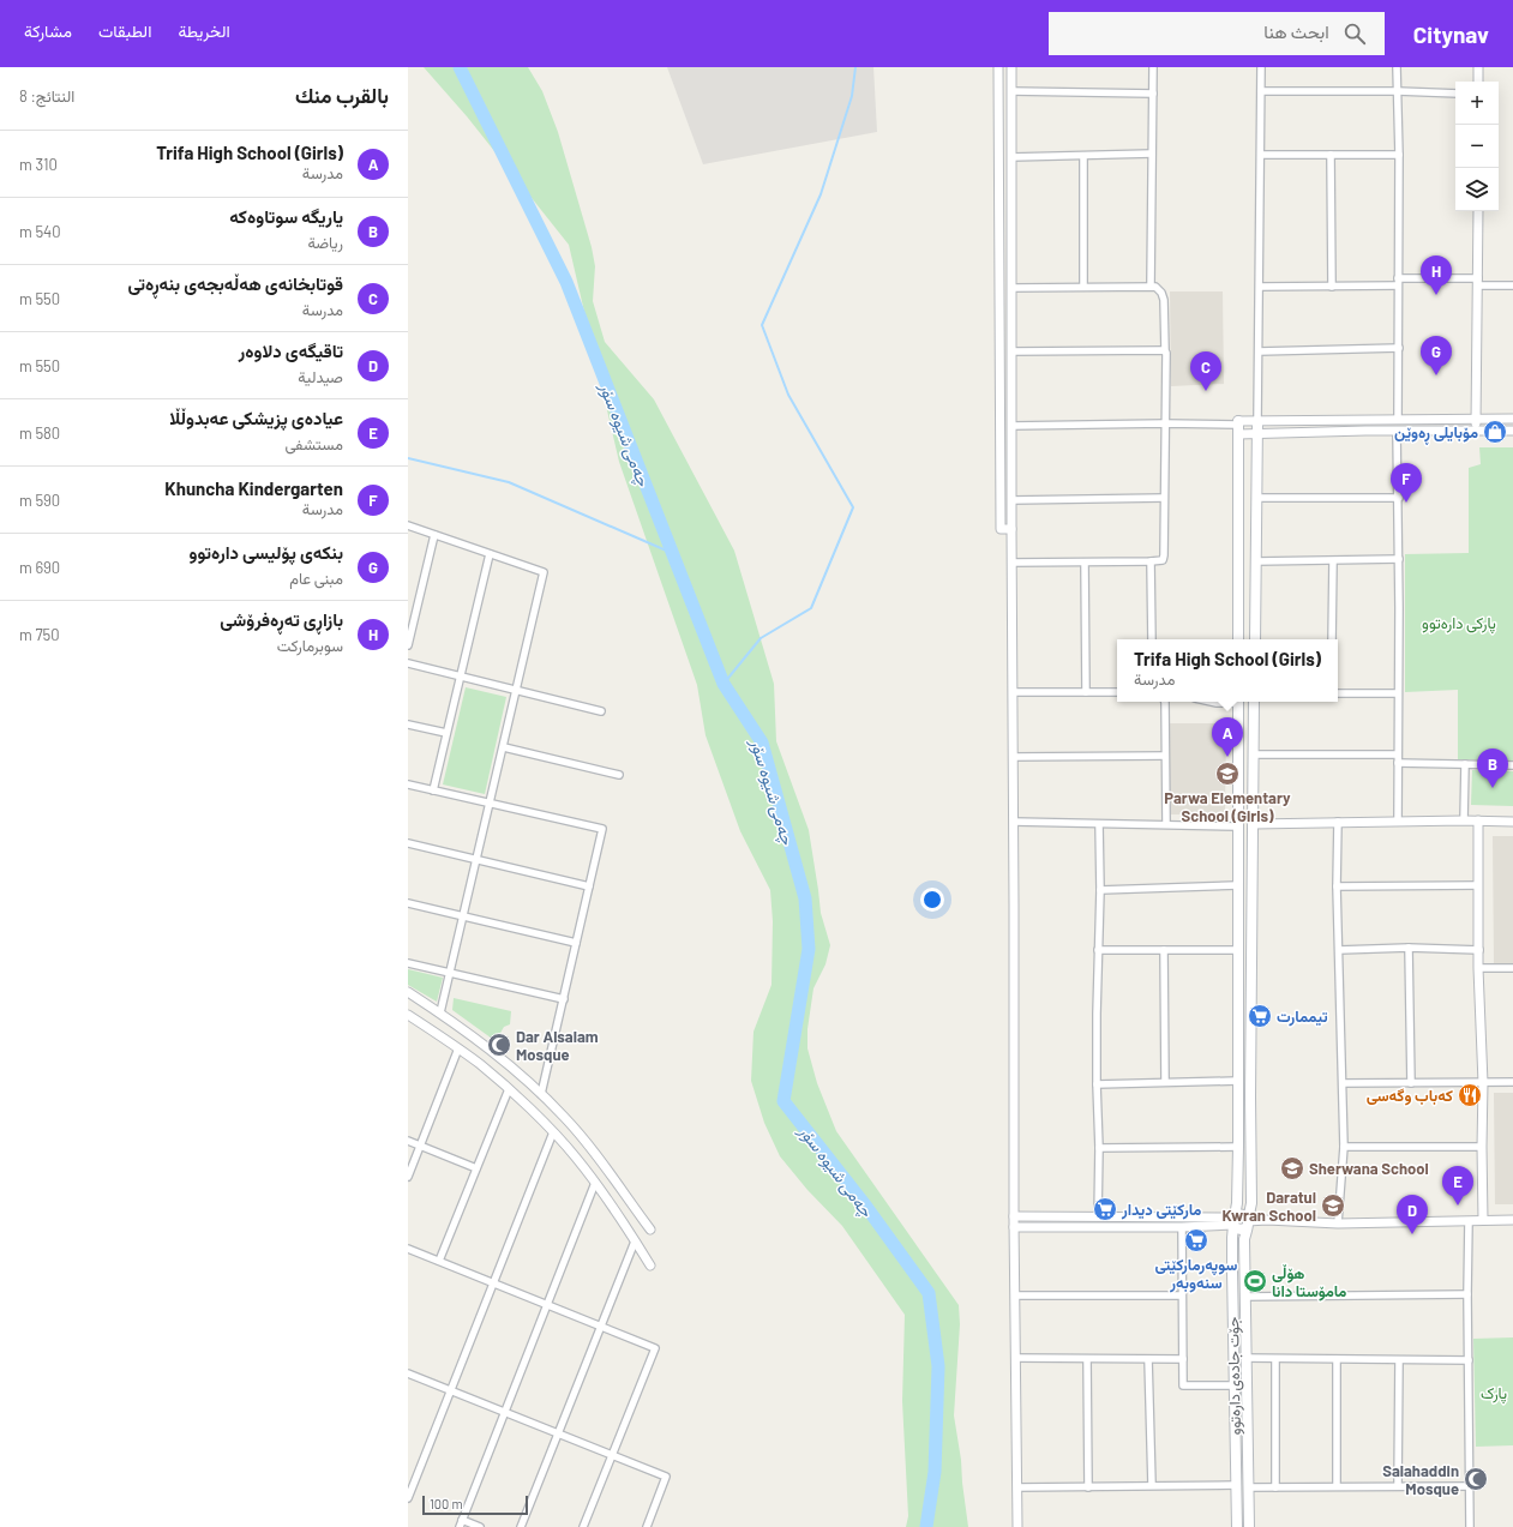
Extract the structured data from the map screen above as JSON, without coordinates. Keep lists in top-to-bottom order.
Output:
{
  "streets": {
    "main road": ["جۆت جادەی دارەتوو"]
  },
  "water": ["چەمی شیوە سۆر"],
  "parks": ["پارکی دارەتوو", "پارک"],
  "places": {
    "shop": ["مۆبایلی ڕەوێن"],
    "school or university": ["Parwa Elementary School (Girls)", "Sherwana School", "Daratui Kwran School"],
    "supermarket": ["تیممارت", "مارکێتی دیدار", "سوپەرمارکێتی سنەوبەر"],
    "mosque": ["Dar Alsalam Mosque", "Salahaddin Mosque"],
    "restaurant": ["کەباب وگەسی"],
    "sports": ["هۆڵی مامۆستا دانا"]
  },
  "scale_bar": "100 m",
  "page": {
    "header": "Citynav",
    "search": "ابحث هنا",
    "nav": ["الخريطة", "الطبقات", "مشاركة"],
    "heading": ["بالقرب منك", "النتائج: 8"],
    "map_buttons": ["+", "−"],
    "list": [
      {
        "mark": "A",
        "name": "Trifa High School (Girls)",
        "note": "مدرسة",
        "value": "310 m"
      },
      {
        "mark": "B",
        "name": "یاریگە سوتاوەکە",
        "note": "رياضة",
        "value": "540 m"
      },
      {
        "mark": "C",
        "name": "قوتابخانەی هەڵەبجەی بنەڕەتی",
        "note": "مدرسة",
        "value": "550 m"
      },
      {
        "mark": "D",
        "name": "تاقیگەی دلاوەر",
        "note": "صيدلية",
        "value": "550 m"
      },
      {
        "mark": "E",
        "name": "عیادەی پزیشکی عەبدوڵڵا",
        "note": "مستشفى",
        "value": "580 m"
      },
      {
        "mark": "F",
        "name": "Khuncha Kindergarten",
        "note": "مدرسة",
        "value": "590 m"
      },
      {
        "mark": "G",
        "name": "بنکەی پۆلیسی دارەتوو",
        "note": "مبنى عام",
        "value": "690 m"
      },
      {
        "mark": "H",
        "name": "بازاڕی تەڕەفرۆشی",
        "note": "سوبرماركت",
        "value": "750 m"
      }
    ],
    "pins": [
      "H",
      "G",
      "C",
      "F",
      "A",
      "B",
      "E",
      "D"
    ],
    "popup": ["Trifa High School (Girls)", "مدرسة"],
    "scale": "100 m"
  }
}
